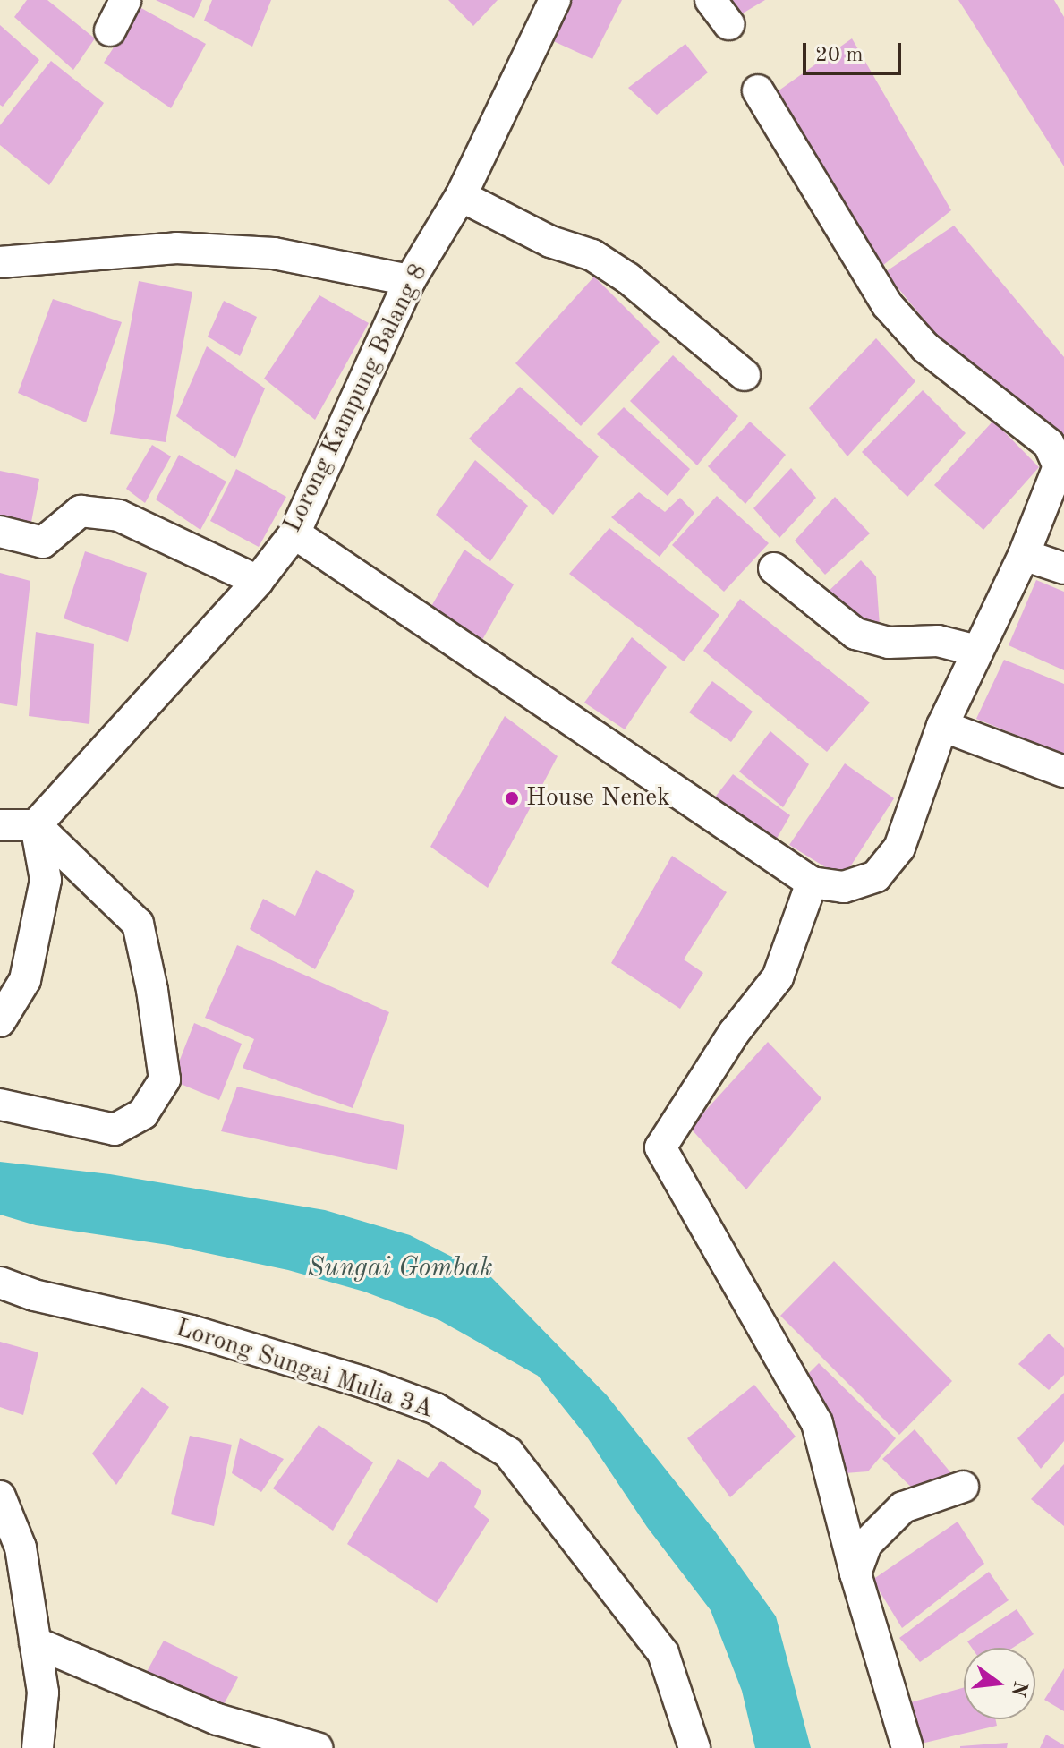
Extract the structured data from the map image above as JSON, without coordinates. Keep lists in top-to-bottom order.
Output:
{
  "streets": {
    "street": ["Lorong Kampung Balang 8", "Lorong Sungai Mulia 3A"]
  },
  "water": ["Sungai Gombak"],
  "places": ["House Nenek"],
  "scale_bar": "20 m",
  "north": "right"
}
